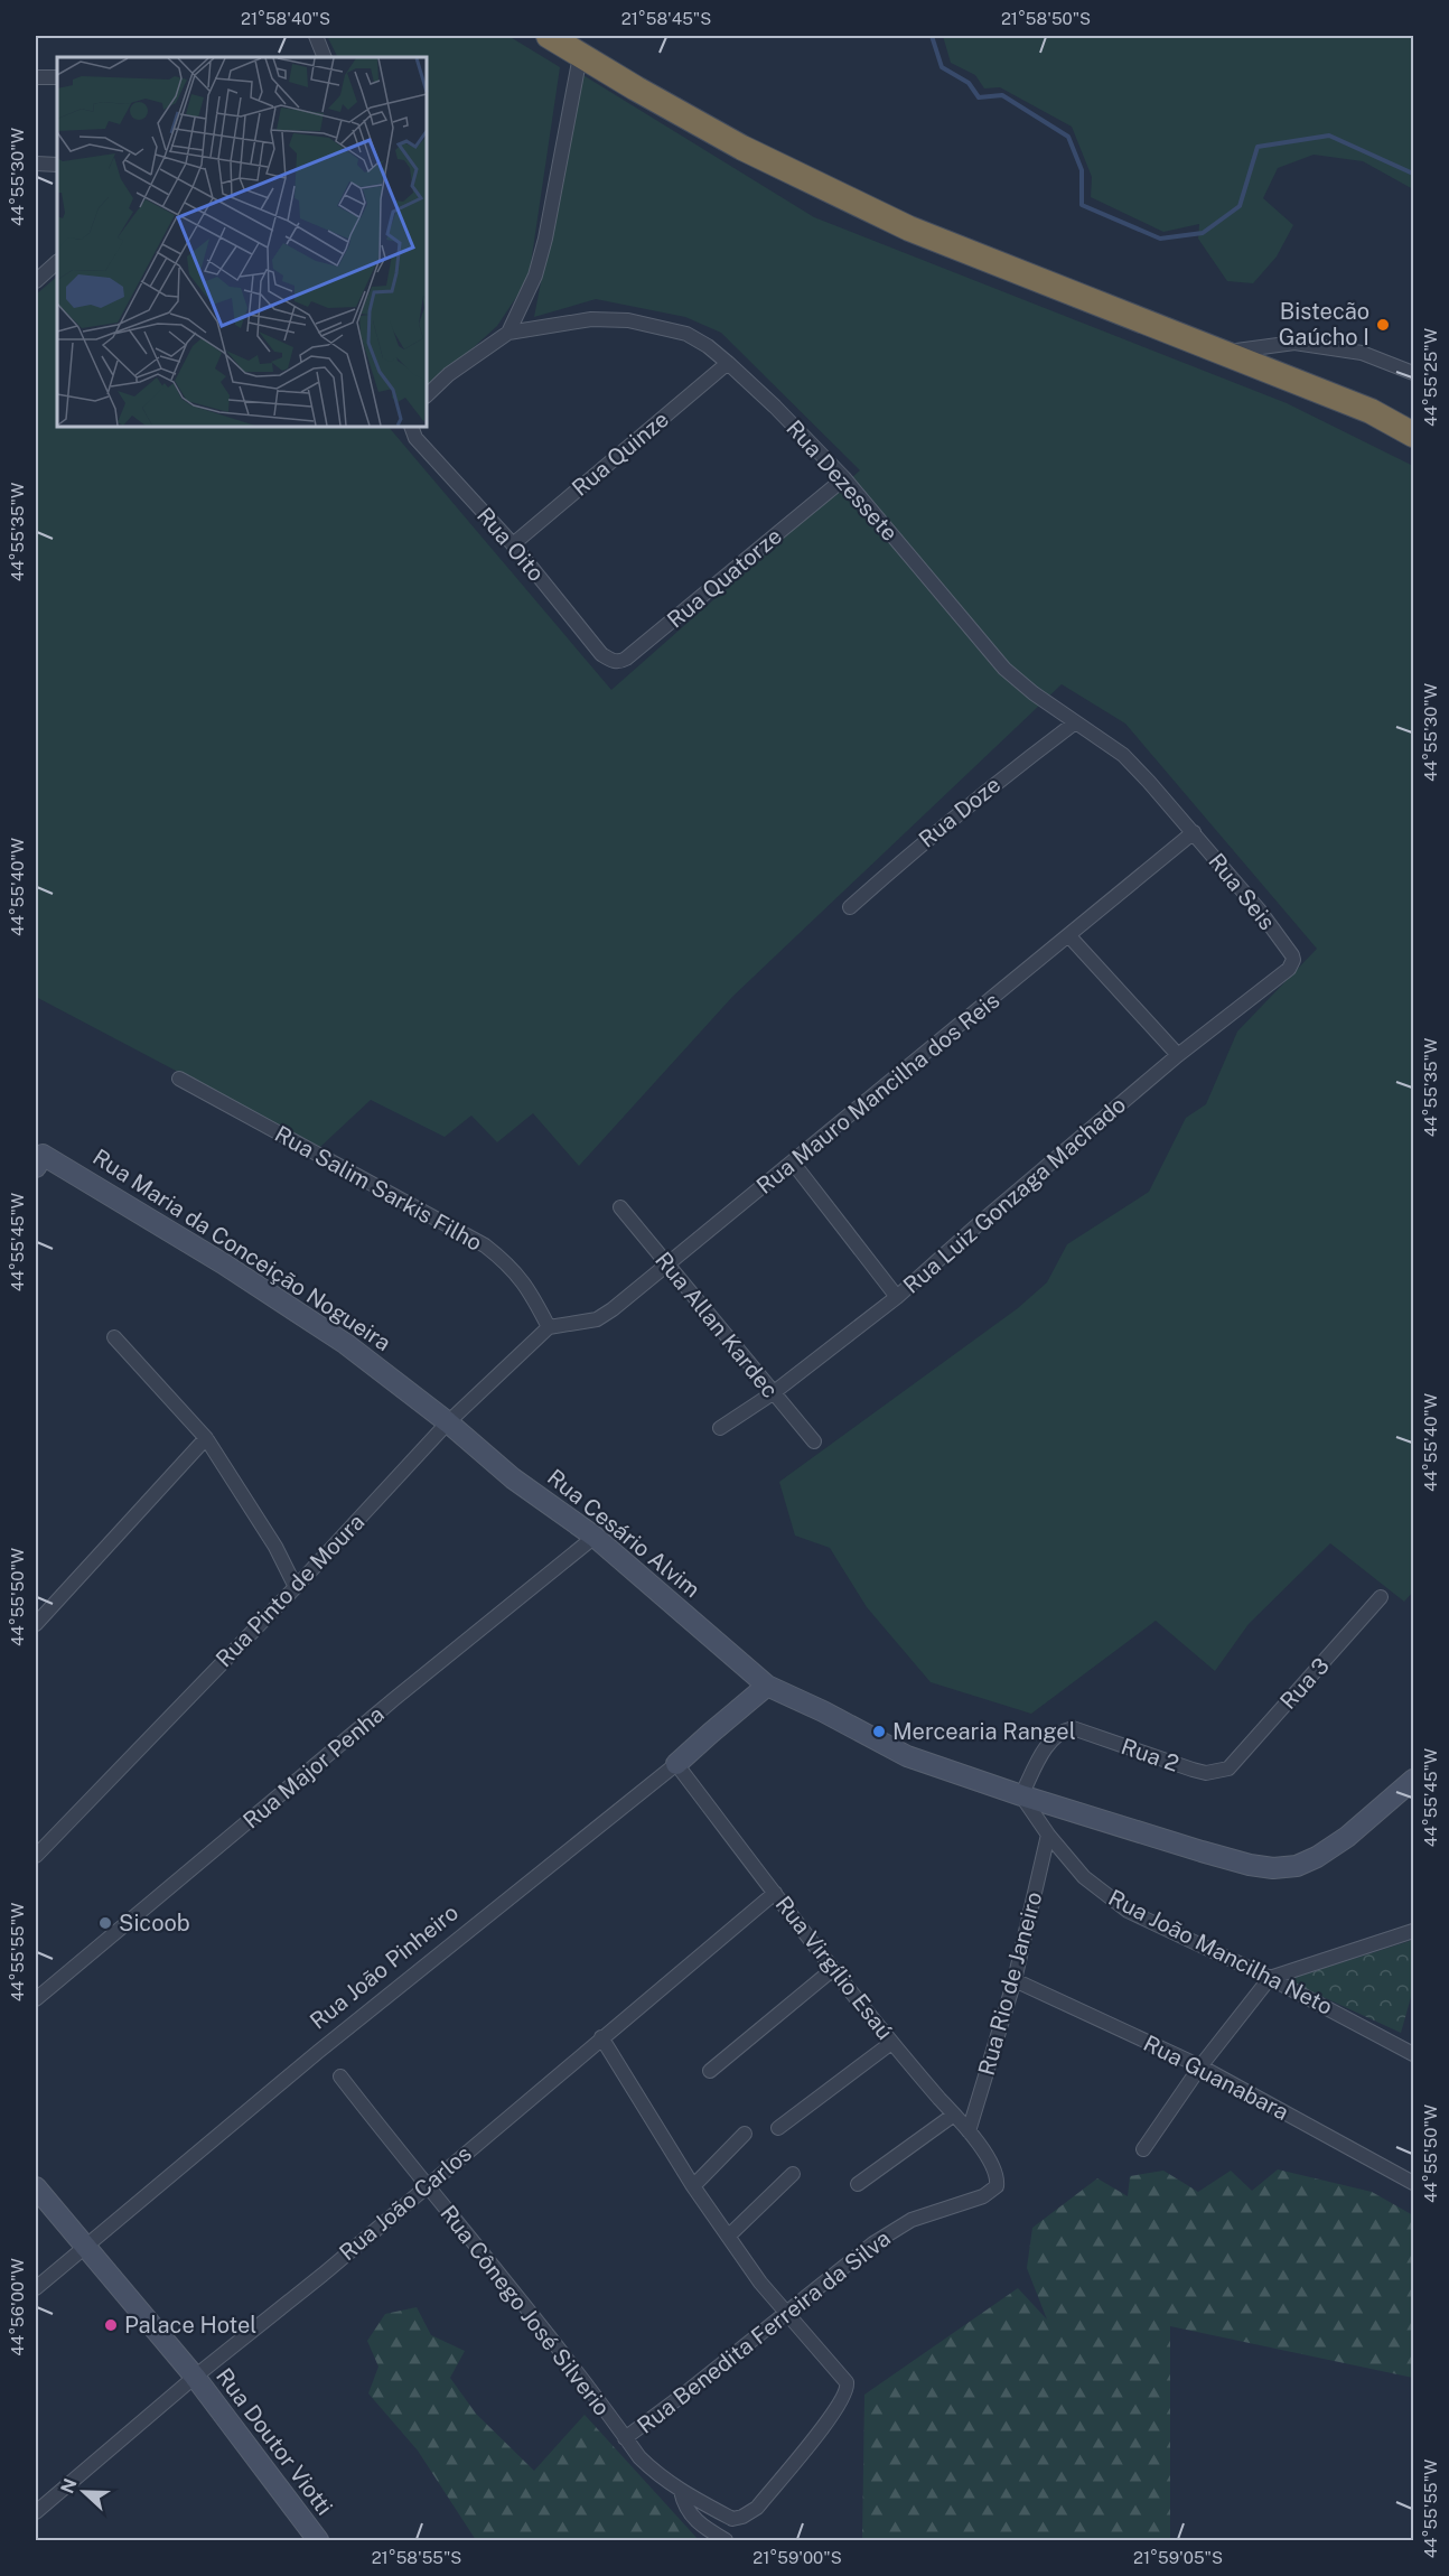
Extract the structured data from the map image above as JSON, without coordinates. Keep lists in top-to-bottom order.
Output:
{
  "streets": {
    "street": [
      "Rua Quinze",
      "Rua Dezessete",
      "Rua Oito",
      "Rua Quatorze",
      "Rua Doze",
      "Rua Seis",
      "Rua Mauro Mancilha dos Reis",
      "Rua Salim Sarkis Filho",
      "Rua Luiz Gonzaga Machado",
      "Rua Maria da Conceição Nogueira",
      "Rua Allan Kardec",
      "Rua Cesário Alvim",
      "Rua Pinto de Moura",
      "Rua 3",
      "Rua 2",
      "Rua Major Penha",
      "Rua João Mancilha Neto",
      "Rua João Pinheiro",
      "Rua Virgílio Esaú",
      "Rua Rio de Janeiro",
      "Rua Guanabara",
      "Rua João Carlos",
      "Rua Cônego José Silverio",
      "Rua Benedita Ferreira da Silva",
      "Rua Doutor Viotti"
    ]
  },
  "crossings": [
    ["Rua Quinze", "Rua Dezessete"],
    ["Rua Quinze", "Rua Oito"],
    ["Rua Dezessete", "Rua Quatorze"],
    ["Rua Dezessete", "Rua Doze"],
    ["Rua Dezessete", "Rua Seis"],
    ["Rua Dezessete", "Rua Mauro Mancilha dos Reis"],
    ["Rua Oito", "Rua Quatorze"],
    ["Rua Seis", "Rua Mauro Mancilha dos Reis"],
    ["Rua Seis", "Rua Luiz Gonzaga Machado"],
    ["Rua Mauro Mancilha dos Reis", "Rua Salim Sarkis Filho"],
    ["Rua Mauro Mancilha dos Reis", "Rua Allan Kardec"],
    ["Rua Mauro Mancilha dos Reis", "Rua Pinto de Moura"],
    ["Rua Salim Sarkis Filho", "Rua Pinto de Moura"],
    ["Rua Luiz Gonzaga Machado", "Rua Allan Kardec"],
    ["Rua Maria da Conceição Nogueira", "Rua Cesário Alvim"],
    ["Rua Maria da Conceição Nogueira", "Rua Pinto de Moura"],
    ["Rua Cesário Alvim", "Rua Pinto de Moura"],
    ["Rua Cesário Alvim", "Rua 2"],
    ["Rua Cesário Alvim", "Rua Major Penha"],
    ["Rua Cesário Alvim", "Rua João Mancilha Neto"],
    ["Rua Cesário Alvim", "Rua João Pinheiro"],
    ["Rua 3", "Rua 2"],
    ["Rua 2", "Rua João Mancilha Neto"],
    ["Rua João Mancilha Neto", "Rua Rio de Janeiro"],
    ["Rua João Pinheiro", "Rua Virgílio Esaú"],
    ["Rua João Pinheiro", "Rua Doutor Viotti"],
    ["Rua Virgílio Esaú", "Rua Rio de Janeiro"],
    ["Rua Virgílio Esaú", "Rua João Carlos"],
    ["Rua Virgílio Esaú", "Rua Benedita Ferreira da Silva"],
    ["Rua Rio de Janeiro", "Rua Guanabara"],
    ["Rua João Carlos", "Rua Cônego José Silverio"],
    ["Rua João Carlos", "Rua Doutor Viotti"],
    ["Rua Cônego José Silverio", "Rua Benedita Ferreira da Silva"]
  ],
  "places": [
    "Bistecão Gaúcho I",
    "Mercearia Rangel",
    "Sicoob",
    "Palace Hotel"
  ],
  "north": "left",
  "coordinates": [
    "21°58'40\"S",
    "21°58'45\"S",
    "21°58'50\"S",
    "44°55'30\"W",
    "44°55'25\"W",
    "44°55'35\"W",
    "44°55'40\"W",
    "44°55'45\"W",
    "44°55'50\"W",
    "44°55'55\"W",
    "44°56'00\"W",
    "21°58'55\"S",
    "21°59'00\"S",
    "21°59'05\"S"
  ]
}
